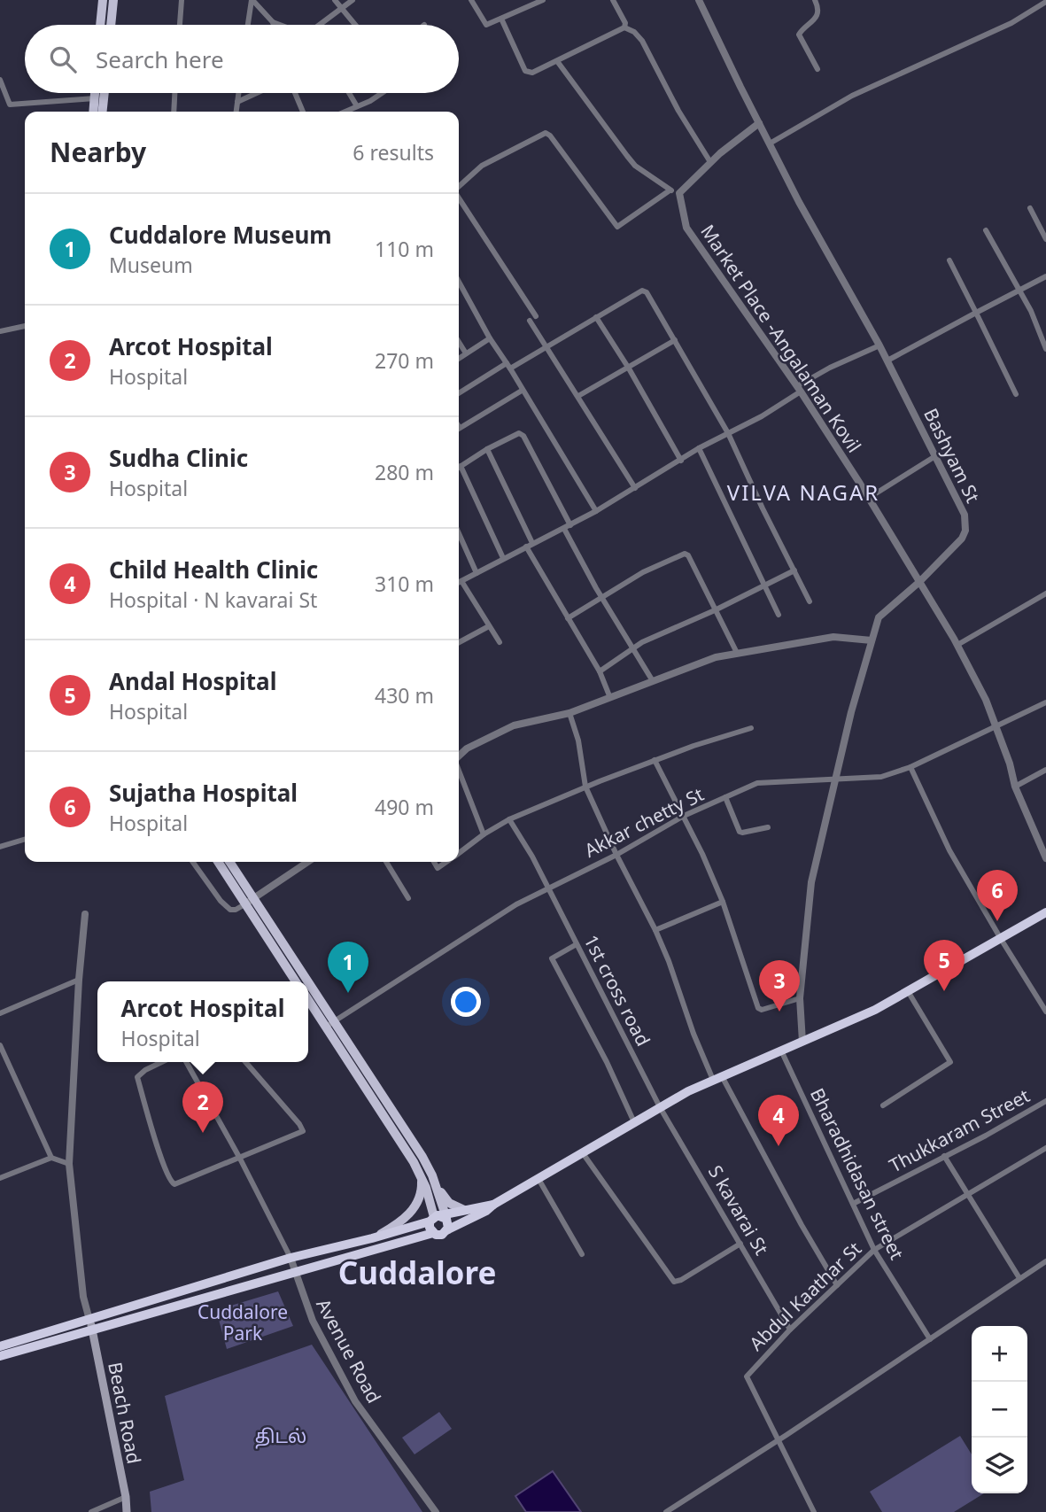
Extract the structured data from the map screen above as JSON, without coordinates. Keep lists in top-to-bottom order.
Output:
{
  "streets": {
    "main road": ["Beach Road"],
    "street": [
      "Market Place -Angalaman Kovil",
      "Bashyam St",
      "Akkar chetty St",
      "1st cross road",
      "Thukkaram Street",
      "Bharadhidasan street",
      "S kavarai St",
      "Abdul Kaathar St",
      "Avenue Road"
    ]
  },
  "crossings": [
    ["Market Place -Angalaman Kovil", "Bashyam St"],
    ["Market Place -Angalaman Kovil", "Akkar chetty St"],
    ["Bashyam St", "Akkar chetty St"],
    ["Akkar chetty St", "1st cross road"],
    ["1st cross road", "S kavarai St"],
    ["Thukkaram Street", "Bharadhidasan street"],
    ["Bharadhidasan street", "Abdul Kaathar St"],
    ["S kavarai St", "Abdul Kaathar St"]
  ],
  "districts": ["VILVA NAGAR", "Cuddalore"],
  "parks": ["Cuddalore Park", "திடல்"],
  "page": {
    "search": "Search here",
    "heading": ["Nearby", "6 results"],
    "list": [
      {
        "mark": "1",
        "name": "Cuddalore Museum",
        "note": "Museum",
        "value": "110 m"
      },
      {
        "mark": "2",
        "name": "Arcot Hospital",
        "note": "Hospital",
        "value": "270 m"
      },
      {
        "mark": "3",
        "name": "Sudha Clinic",
        "note": "Hospital",
        "value": "280 m"
      },
      {
        "mark": "4",
        "name": "Child Health Clinic",
        "note": "Hospital · N kavarai St",
        "value": "310 m"
      },
      {
        "mark": "5",
        "name": "Andal Hospital",
        "note": "Hospital",
        "value": "430 m"
      },
      {
        "mark": "6",
        "name": "Sujatha Hospital",
        "note": "Hospital",
        "value": "490 m"
      }
    ],
    "pins": [
      "6",
      "5",
      "1",
      "3",
      "2",
      "4"
    ],
    "popup": ["Arcot Hospital", "Hospital"],
    "map_buttons": ["+", "−"]
  }
}
